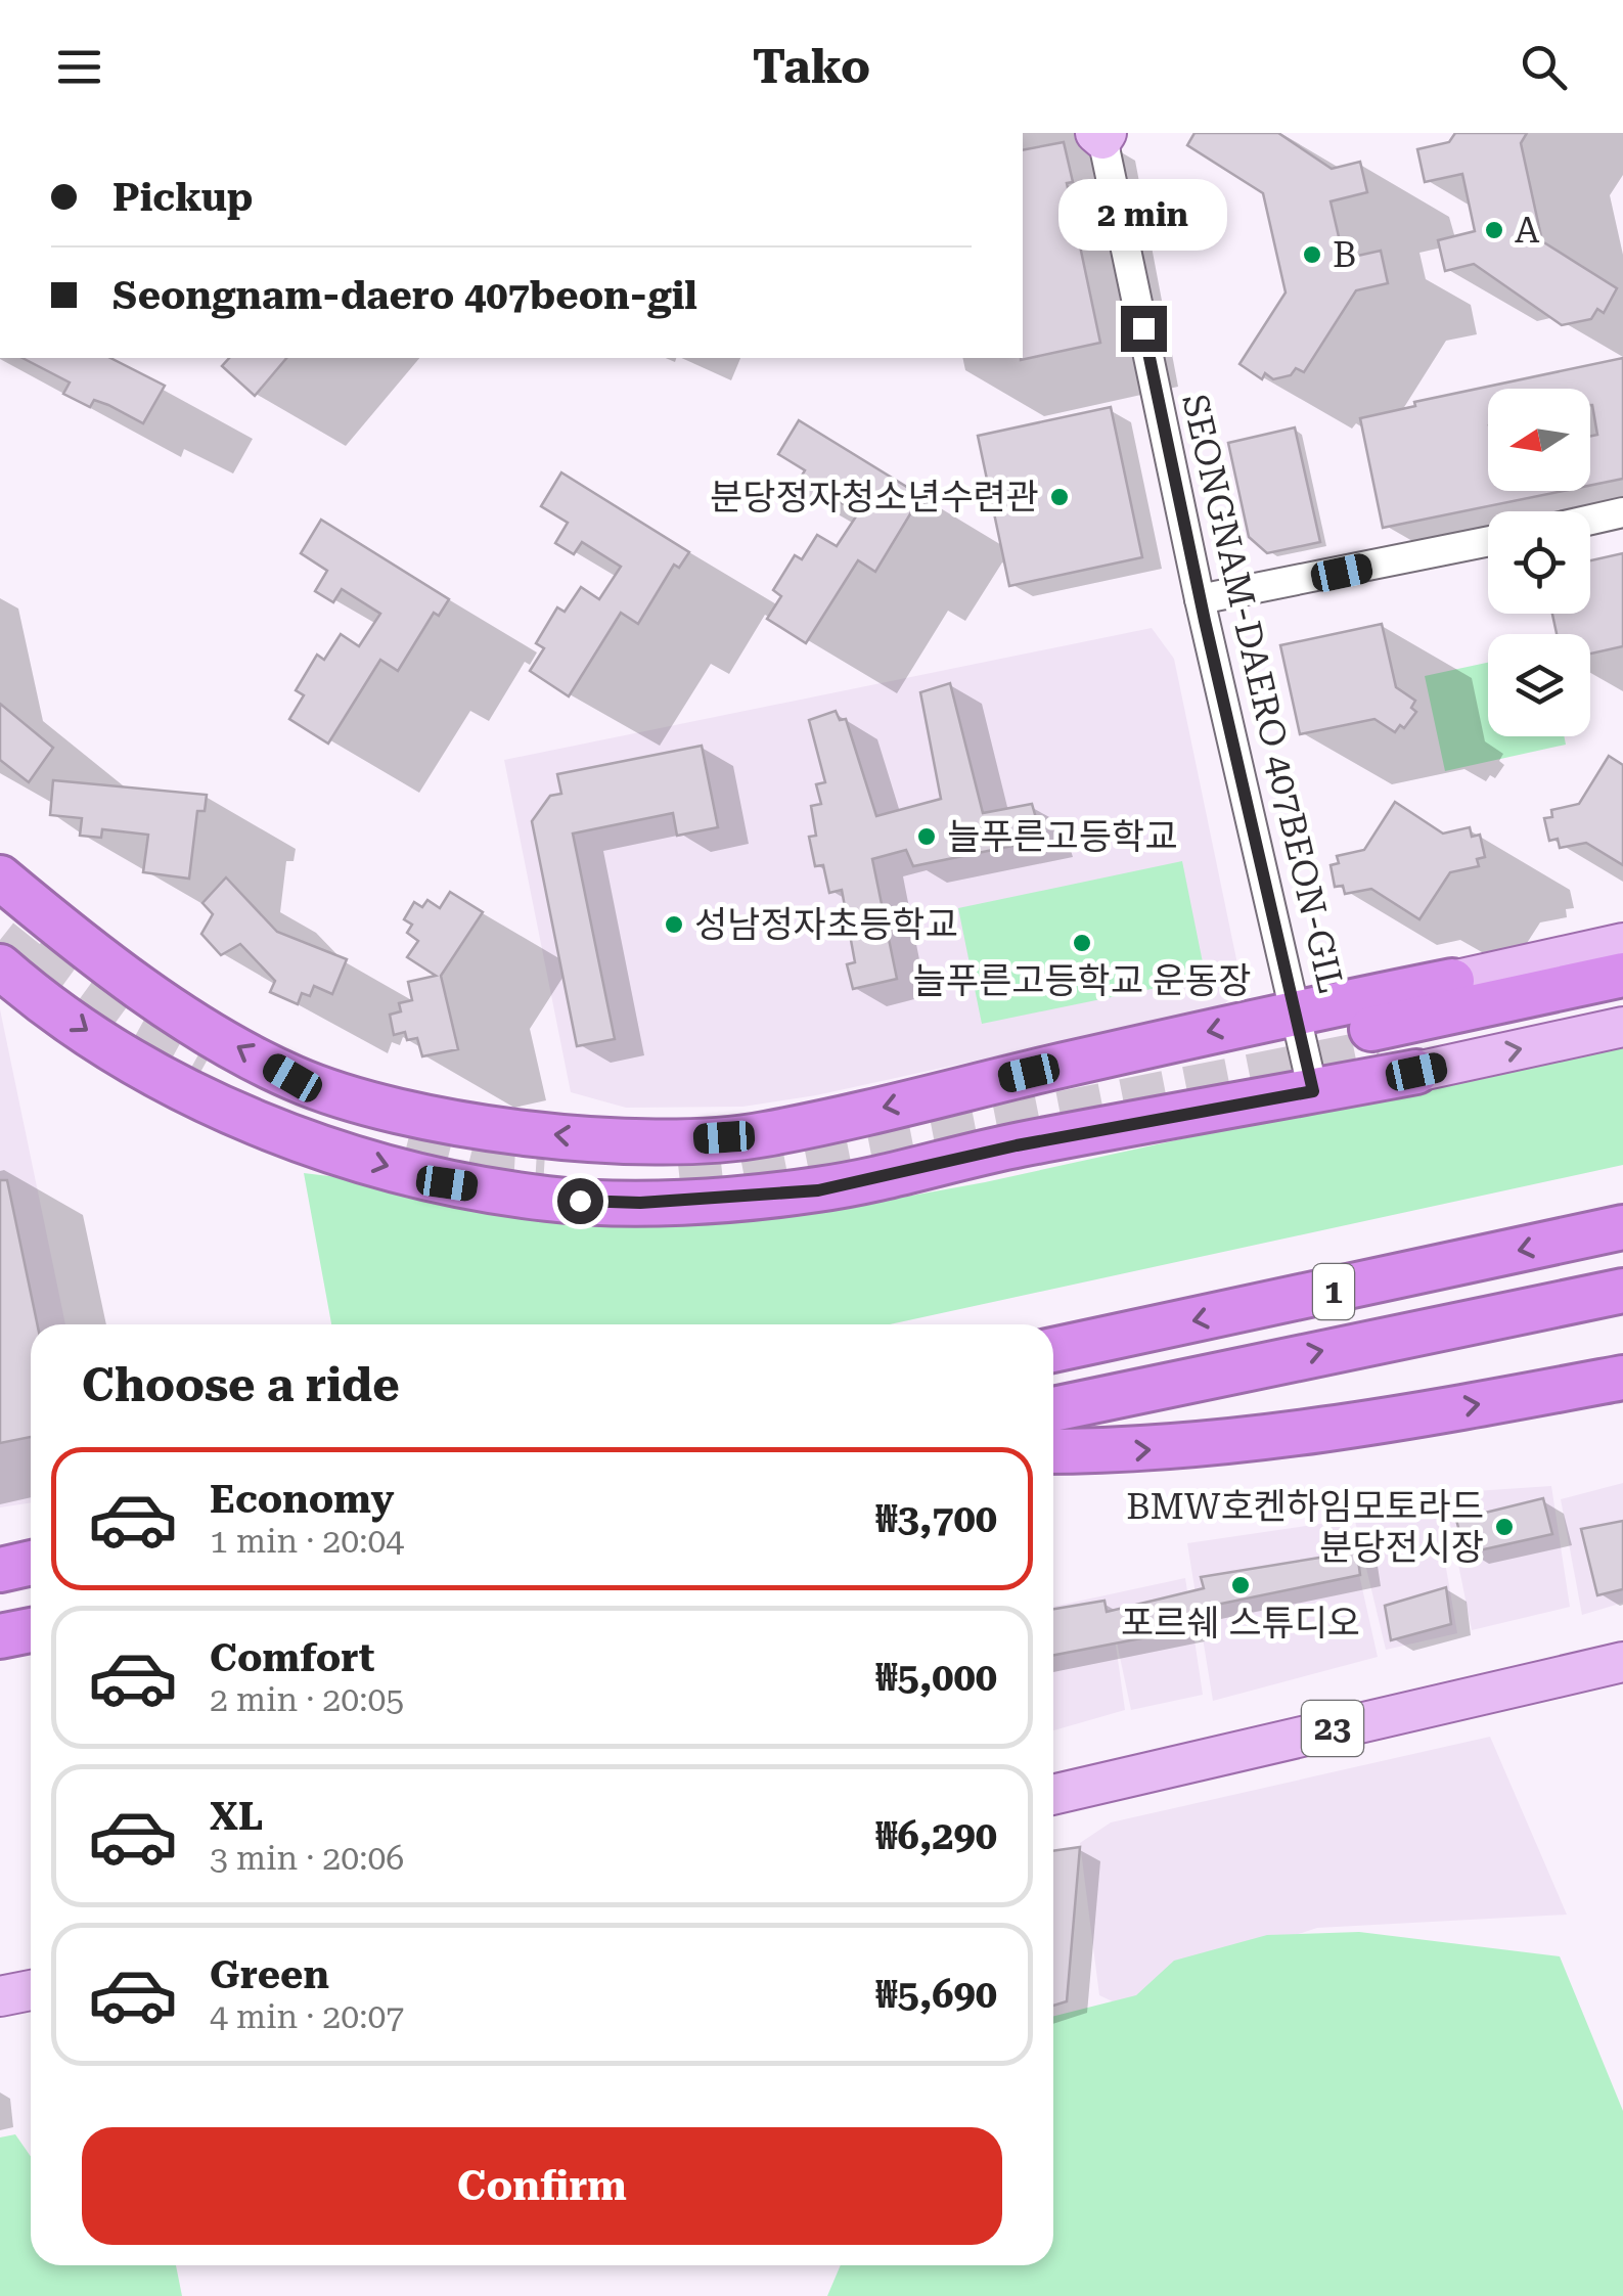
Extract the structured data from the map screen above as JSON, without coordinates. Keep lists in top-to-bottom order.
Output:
{
  "streets": {
    "highway": ["1"],
    "main road": ["23"],
    "street": ["SEONGNAM-DAERO 407BEON-GIL"]
  },
  "places": [
    "A",
    "B",
    "분당정자청소년수련관",
    "늘푸른고등학교",
    "성남정자초등학교",
    "늘푸른고등학교 운동장",
    "BMW호켄하임모토라드 분당전시장",
    "포르쉐 스튜디오"
  ],
  "north": "left",
  "page": {
    "header": "Tako",
    "banner": ["Pickup", "Seongnam-daero 407beon-gil"],
    "bubble": "2 min",
    "heading": "Choose a ride",
    "list": [
      {
        "name": "Economy",
        "note": "1 min · 20:04",
        "value": "₩3,700"
      },
      {
        "name": "Comfort",
        "note": "2 min · 20:05",
        "value": "₩5,000"
      },
      {
        "name": "XL",
        "note": "3 min · 20:06",
        "value": "₩6,290"
      },
      {
        "name": "Green",
        "note": "4 min · 20:07",
        "value": "₩5,690"
      }
    ],
    "buttons": "Confirm"
  }
}
